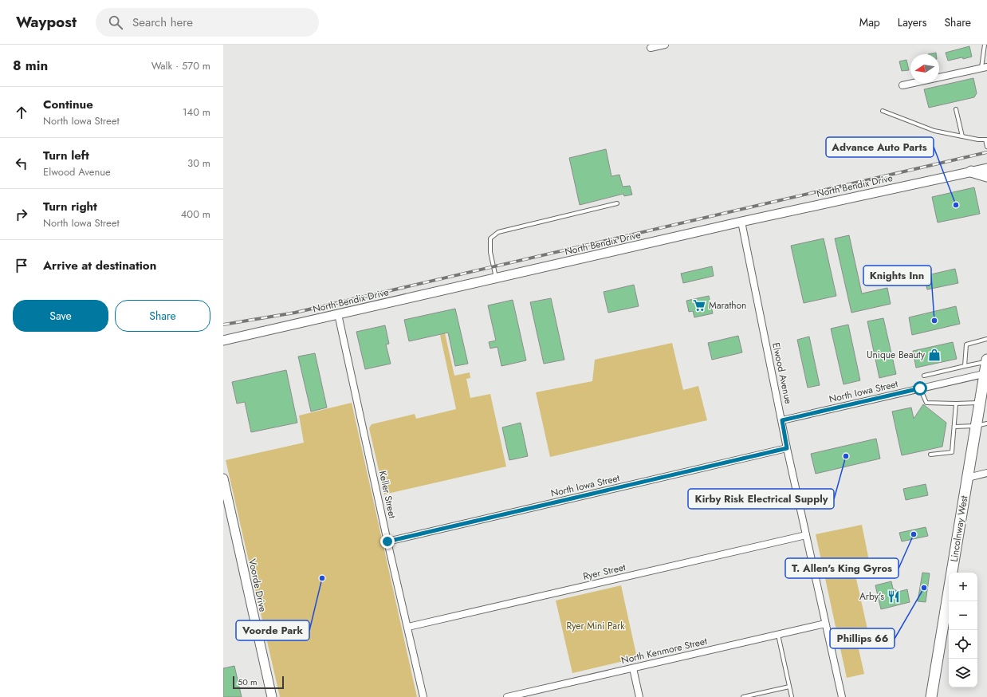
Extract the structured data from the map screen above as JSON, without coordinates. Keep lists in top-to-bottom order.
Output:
{
  "streets": {
    "main road": ["Lincolnway West"],
    "street": [
      "North Bendix Drive",
      "Elwood Avenue",
      "North Iowa Street",
      "Keller Street",
      "Ryer Street",
      "Voorde Drive",
      "North Kenmore Street"
    ]
  },
  "crossings": [
    ["North Bendix Drive", "Elwood Avenue"],
    ["North Bendix Drive", "Keller Street"],
    ["Elwood Avenue", "North Iowa Street"],
    ["Elwood Avenue", "Ryer Street"],
    ["Elwood Avenue", "North Kenmore Street"],
    ["North Iowa Street", "Keller Street"],
    ["North Iowa Street", "Lincolnway West"],
    ["Keller Street", "Ryer Street"]
  ],
  "parks": ["Ryer Mini Park"],
  "places": {
    "other": [
      "Advance Auto Parts",
      "Knights Inn",
      "Kirby Risk Electrical Supply",
      "T. Allen's King Gyros",
      "Voorde Park",
      "Phillips 66"
    ],
    "supermarket": ["Marathon"],
    "shop": ["Unique Beauty"],
    "restaurant": ["Arby's"]
  },
  "scale_bar": "50 m",
  "north": "left",
  "page": {
    "header": "Waypost",
    "search": "Search here",
    "nav": ["Map", "Layers", "Share"],
    "heading": ["8 min", "Walk · 570 m"],
    "list": [
      ["Continue", "North Iowa Street", "140 m"],
      ["Turn left", "Elwood Avenue", "30 m"],
      ["Turn right", "North Iowa Street", "400 m"],
      "Arrive at destination"
    ],
    "buttons": ["Save", "Share"],
    "map_buttons": ["+", "−"],
    "scale": "50 m"
  }
}
